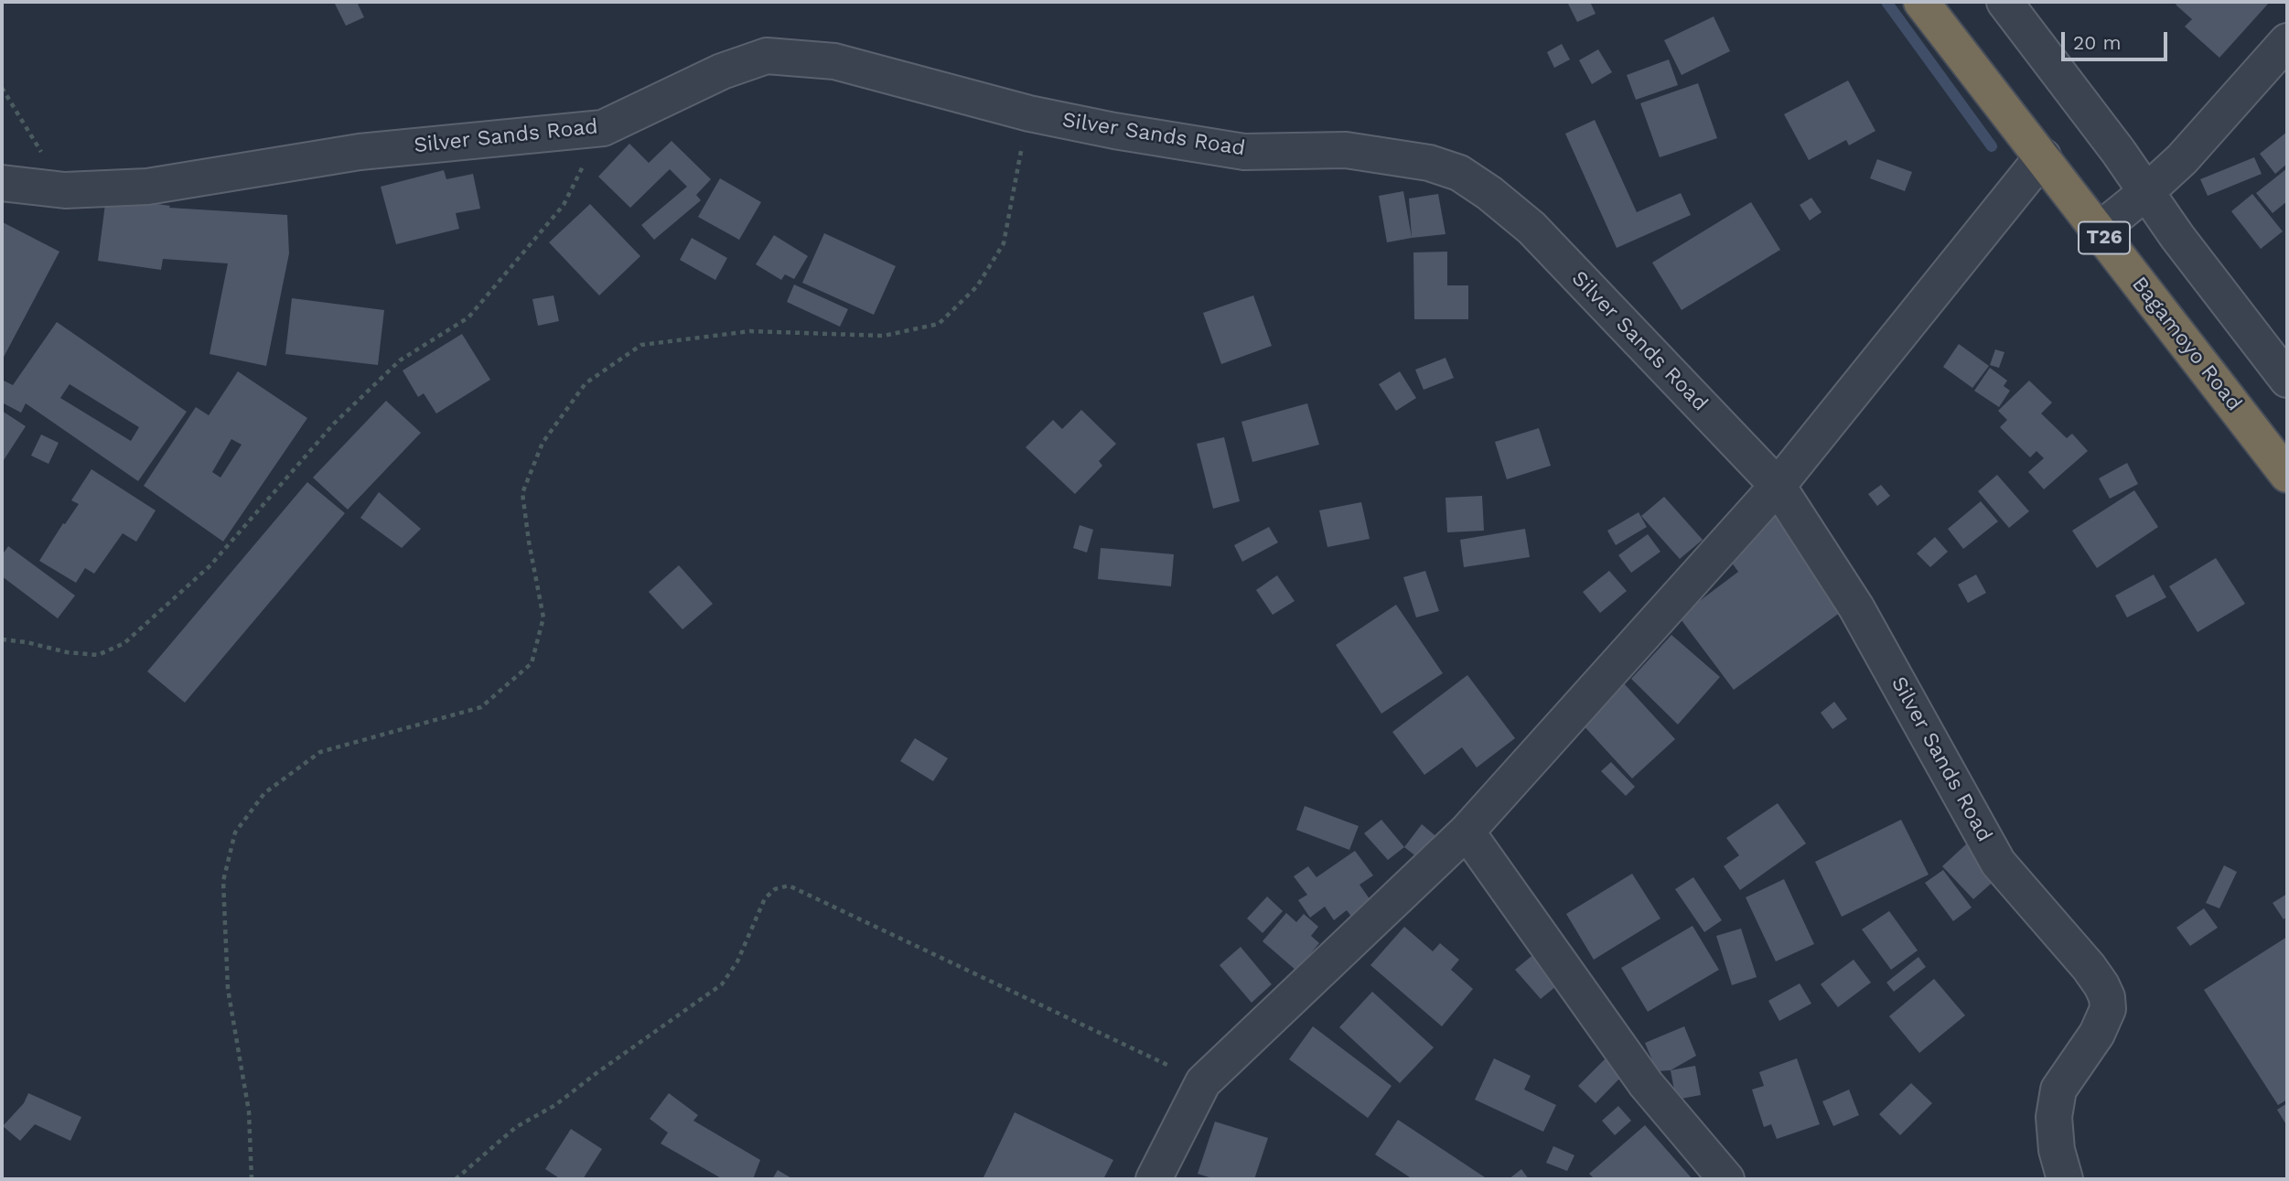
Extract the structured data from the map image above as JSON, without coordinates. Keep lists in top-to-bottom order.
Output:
{
  "streets": {
    "highway": ["T26", "Bagamoyo Road"],
    "street": ["Silver Sands Road"]
  },
  "scale_bar": "20 m"
}
